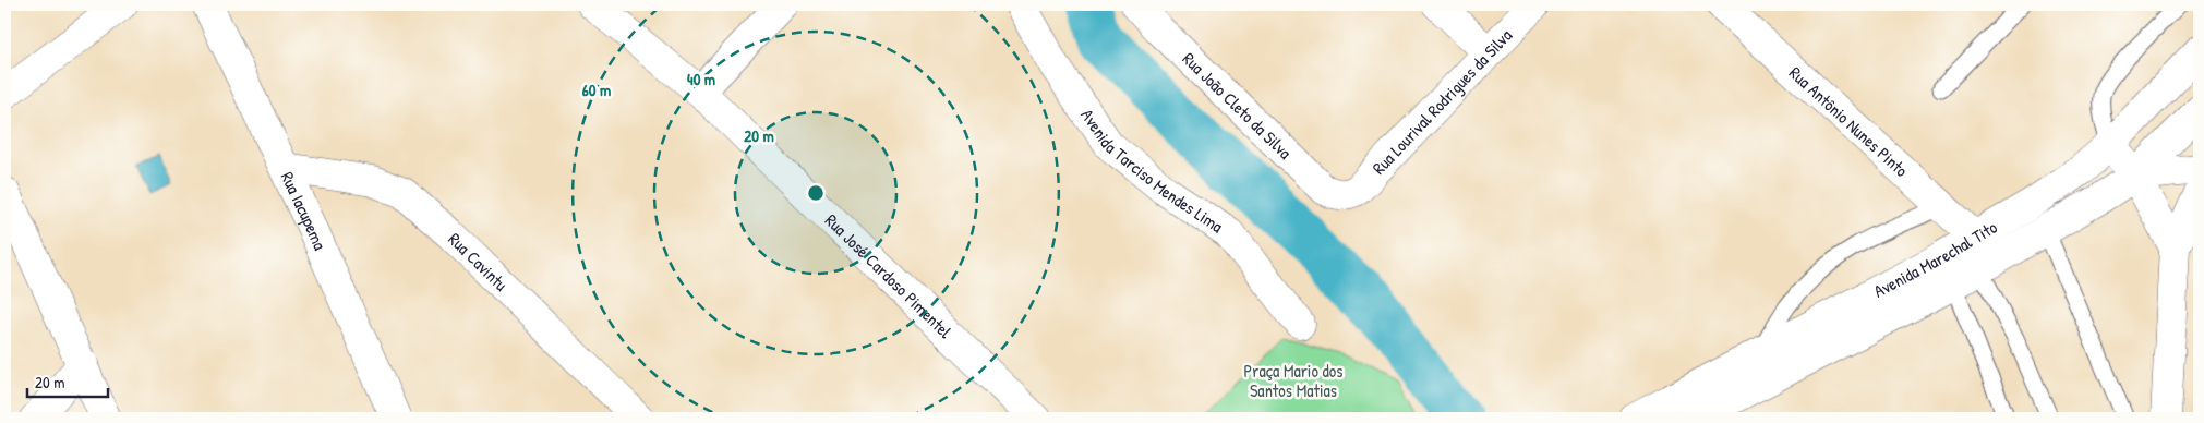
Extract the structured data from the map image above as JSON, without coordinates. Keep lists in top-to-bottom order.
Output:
{
  "streets": {
    "street": [
      "Rua Lourival Rodrigues da Silva",
      "Rua João Cleto da Silva",
      "Rua Antônio Nunes Pinto",
      "Avenida Tarciso Mendes Lima",
      "Rua Iacupema",
      "Avenida Marechal Tito",
      "Rua Cavintu",
      "Rua José Cardoso Pimentel"
    ]
  },
  "crossings": [
    ["Rua Lourival Rodrigues da Silva", "Rua João Cleto da Silva"],
    ["Rua Antônio Nunes Pinto", "Avenida Marechal Tito"],
    ["Rua Iacupema", "Rua Cavintu"]
  ],
  "parks": ["Praça Mario dos Santos Matias"],
  "scale_bar": "20 m",
  "rings": ["40 m", "60 m", "20 m"]
}
